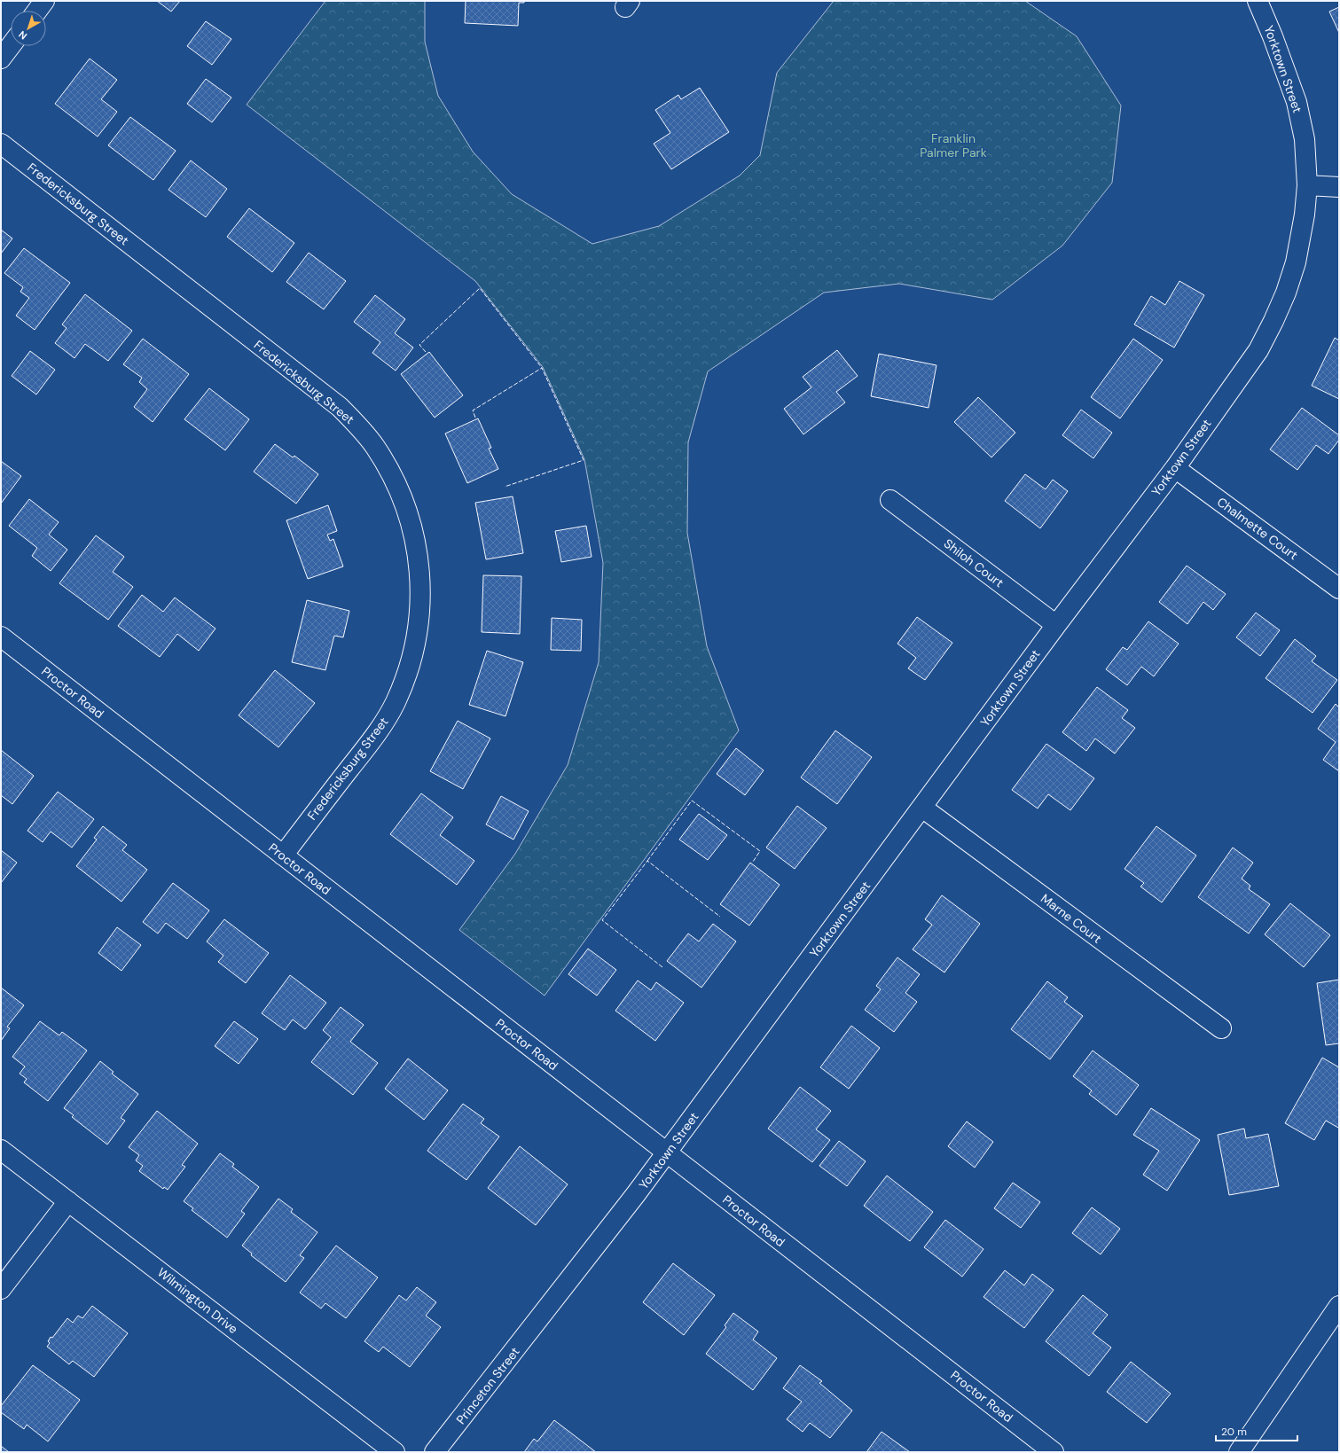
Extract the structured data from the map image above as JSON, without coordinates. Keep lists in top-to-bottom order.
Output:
{
  "streets": {
    "street": [
      "Yorktown Street",
      "Fredericksburg Street",
      "Chalmette Court",
      "Shiloh Court",
      "Proctor Road",
      "Marne Court",
      "Wilmington Drive",
      "Princeton Street"
    ]
  },
  "crossings": [
    ["Yorktown Street", "Chalmette Court"],
    ["Yorktown Street", "Shiloh Court"],
    ["Yorktown Street", "Proctor Road"],
    ["Yorktown Street", "Marne Court"],
    ["Yorktown Street", "Princeton Street"],
    ["Fredericksburg Street", "Proctor Road"]
  ],
  "parks": ["Franklin Palmer Park"],
  "scale_bar": "20 m",
  "north": "bottom left"
}
